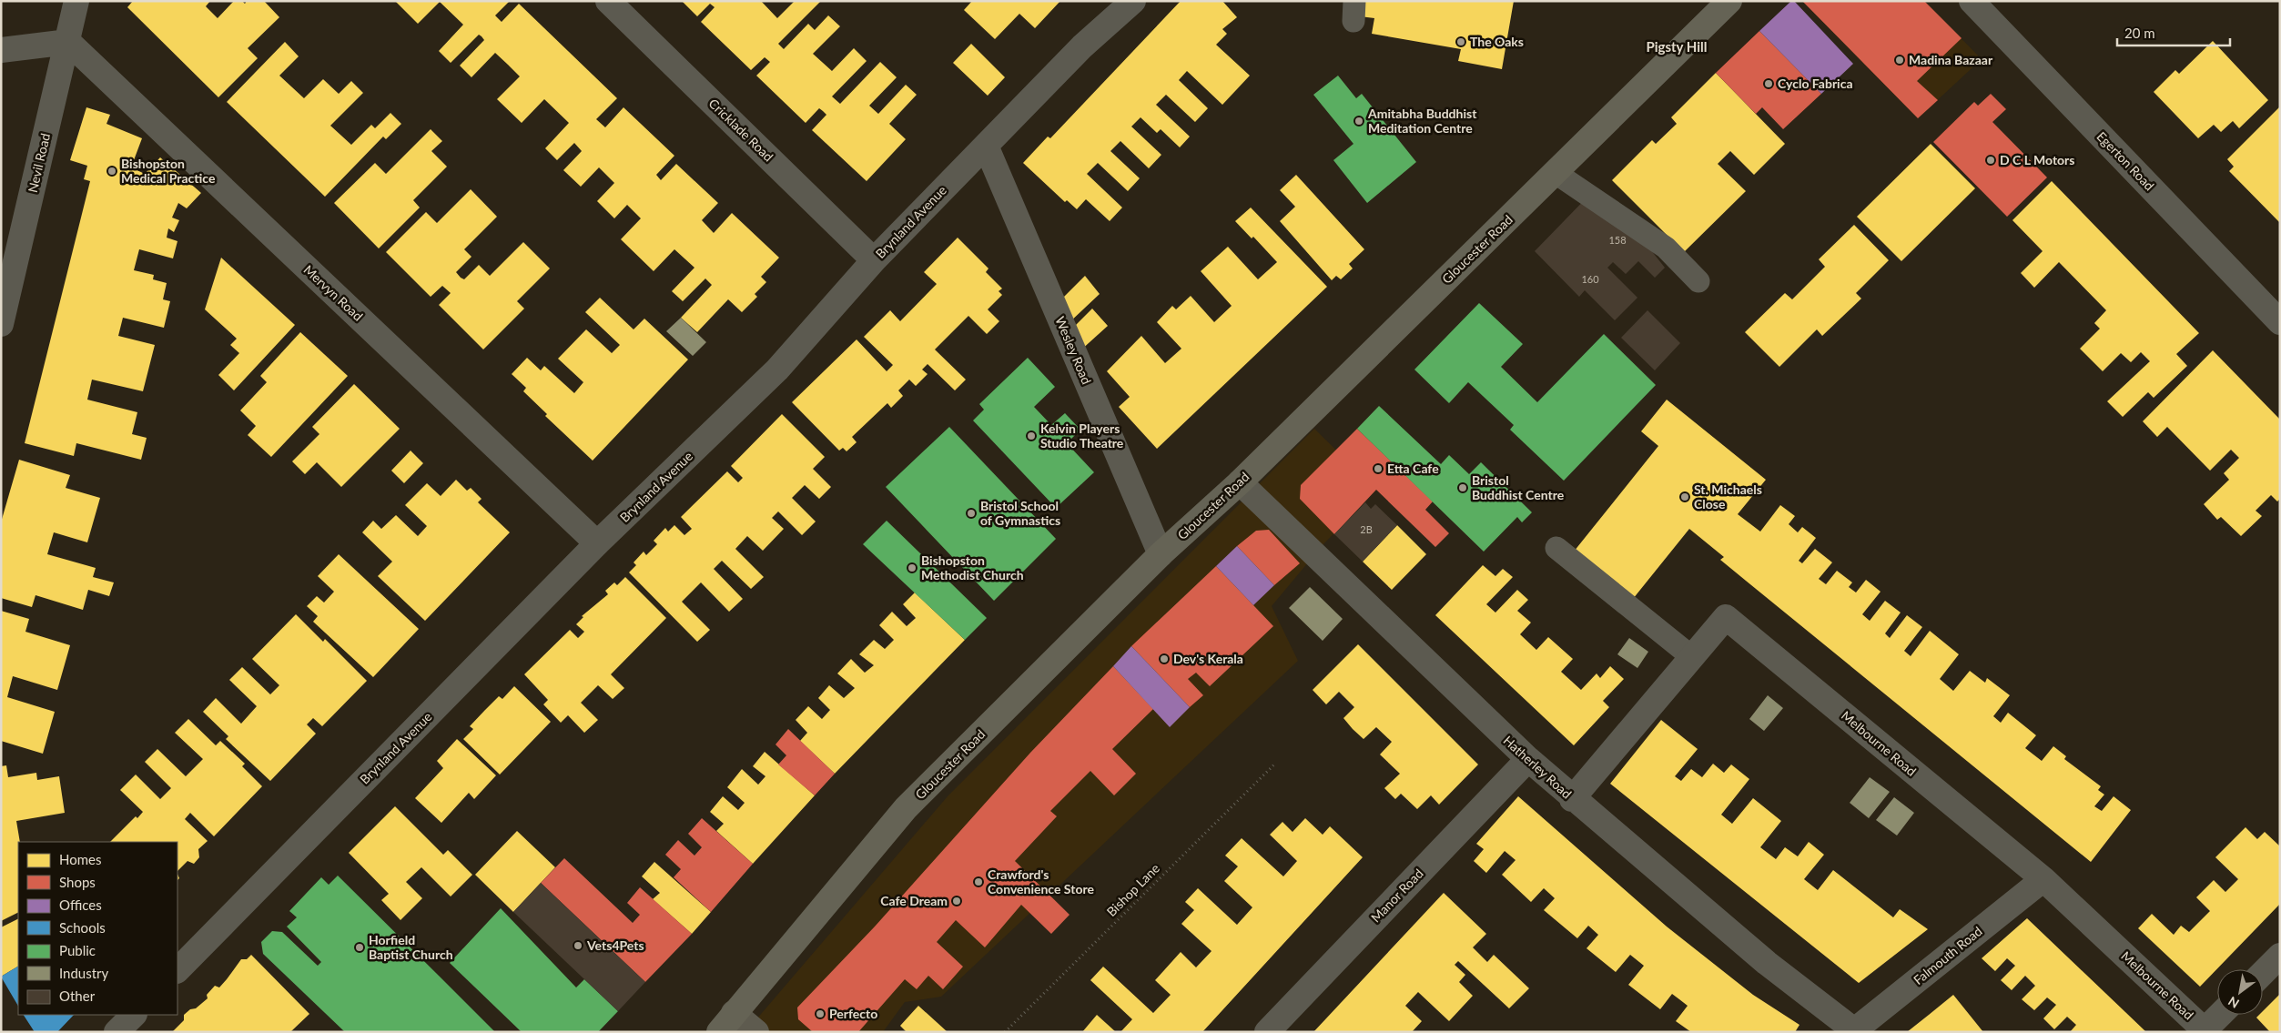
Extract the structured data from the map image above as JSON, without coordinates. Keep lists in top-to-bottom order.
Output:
{
  "streets": {
    "main road": ["Gloucester Road"],
    "street": [
      "Cricklade Road",
      "Egerton Road",
      "Nevil Road",
      "Brynland Avenue",
      "Mervyn Road",
      "Wesley Road",
      "Melbourne Road",
      "Hatherley Road",
      "Manor Road",
      "Falmouth Road"
    ],
    "path": ["Bishop Lane"]
  },
  "crossings": [
    ["Cricklade Road", "Brynland Avenue"],
    ["Nevil Road", "Mervyn Road"],
    ["Brynland Avenue", "Mervyn Road"],
    ["Brynland Avenue", "Wesley Road"],
    ["Gloucester Road", "Wesley Road"],
    ["Gloucester Road", "Hatherley Road"],
    ["Melbourne Road", "Hatherley Road"],
    ["Melbourne Road", "Falmouth Road"],
    ["Hatherley Road", "Manor Road"],
    ["Hatherley Road", "Falmouth Road"]
  ],
  "districts": ["Pigsty Hill"],
  "places": [
    "The Oaks",
    "Madina Bazaar",
    "Cyclo Fabrica",
    "Amitabha Buddhist Meditation Centre",
    "D C L Motors",
    "Bishopston Medical Practice",
    "Kelvin Players Studio Theatre",
    "Etta Cafe",
    "Bristol Buddhist Centre",
    "St. Michaels Close",
    "Bristol School of Gymnastics",
    "Bishopston Methodist Church",
    "Dev's Kerala",
    "Crawford's Convenience Store",
    "Cafe Dream",
    "Vets4Pets",
    "Horfield Baptist Church",
    "Perfecto"
  ],
  "house_numbers": ["158", "160", "2B"],
  "legend": [
    "Homes",
    "Shops",
    "Offices",
    "Schools",
    "Public",
    "Industry",
    "Other"
  ],
  "scale_bar": "20 m",
  "north": "bottom left"
}
